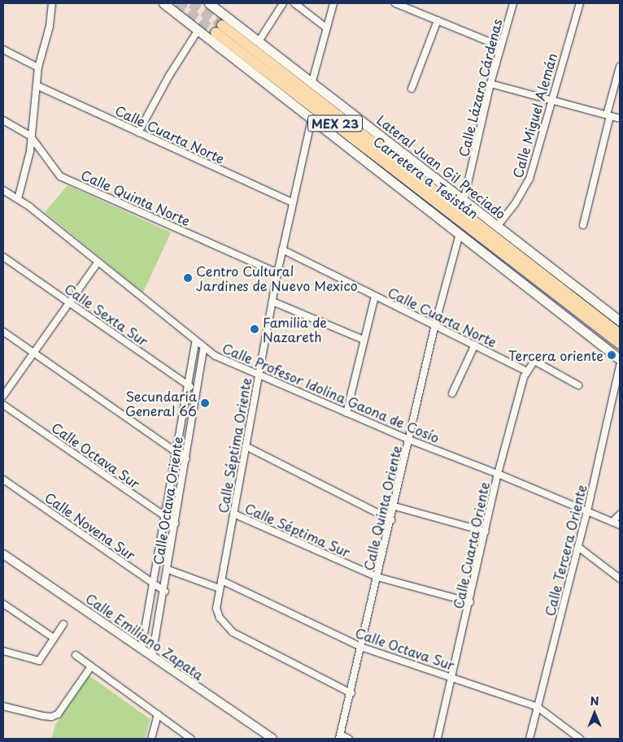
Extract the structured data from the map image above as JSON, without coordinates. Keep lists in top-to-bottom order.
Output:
{
  "streets": {
    "main road": ["MEX 23", "Lateral Juan Gil Preciado", "Carretera a Tesistán"],
    "street": [
      "Calle Lázaro Cárdenas",
      "Calle Miguel Alemán",
      "Calle Cuarta Norte",
      "Calle Quinta Norte",
      "Calle Sexta Sur",
      "Calle Profesor Idolina Gaona de Cosío",
      "Calle Séptima Oriente",
      "Calle Octava Sur",
      "Calle Octava Oriente",
      "Calle Quinta Oriente",
      "Calle Novena Sur",
      "Calle Séptima Sur",
      "Calle Cuarta Oriente",
      "Calle Tercera Oriente",
      "Calle Emiliano Zapata"
    ]
  },
  "crossings": [
    ["Calle Lázaro Cárdenas", "Lateral Juan Gil Preciado"],
    ["Calle Miguel Alemán", "Lateral Juan Gil Preciado"],
    ["Calle Cuarta Norte", "Calle Séptima Oriente"],
    ["Calle Cuarta Norte", "Calle Quinta Oriente"],
    ["Calle Cuarta Norte", "Calle Cuarta Oriente"],
    ["Calle Quinta Norte", "Calle Séptima Oriente"],
    ["Calle Sexta Sur", "Calle Octava Oriente"],
    ["Calle Profesor Idolina Gaona de Cosío", "Calle Séptima Oriente"],
    ["Calle Profesor Idolina Gaona de Cosío", "Calle Octava Oriente"],
    ["Calle Profesor Idolina Gaona de Cosío", "Calle Quinta Oriente"],
    ["Calle Profesor Idolina Gaona de Cosío", "Calle Cuarta Oriente"],
    ["Calle Profesor Idolina Gaona de Cosío", "Calle Tercera Oriente"],
    ["Calle Séptima Oriente", "Calle Octava Sur"],
    ["Calle Séptima Oriente", "Calle Quinta Oriente"],
    ["Calle Séptima Oriente", "Calle Séptima Sur"],
    ["Calle Octava Sur", "Calle Octava Oriente"],
    ["Calle Octava Sur", "Calle Quinta Oriente"],
    ["Calle Octava Sur", "Calle Cuarta Oriente"],
    ["Calle Octava Sur", "Calle Tercera Oriente"],
    ["Calle Octava Oriente", "Calle Novena Sur"],
    ["Calle Octava Oriente", "Calle Emiliano Zapata"],
    ["Calle Quinta Oriente", "Calle Séptima Sur"],
    ["Calle Séptima Sur", "Calle Cuarta Oriente"]
  ],
  "places": [
    "Centro Cultural Jardines de Nuevo Mexico",
    "Familia de Nazareth",
    "Tercera oriente",
    "Secundaria General 66"
  ],
  "north": "top"
}
